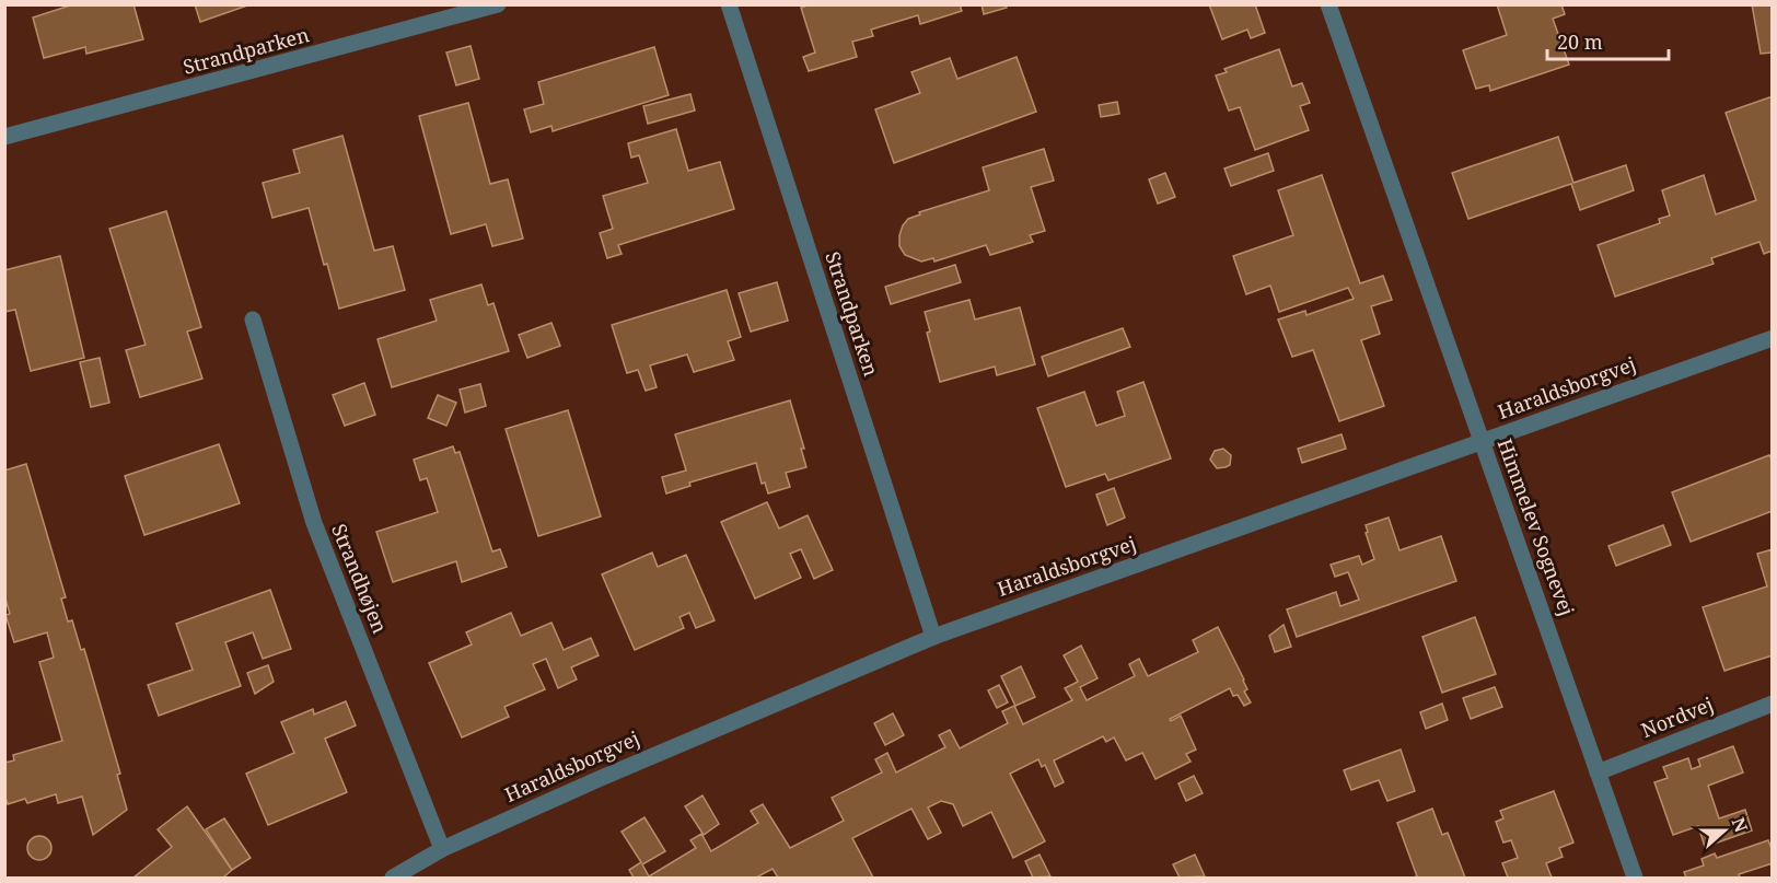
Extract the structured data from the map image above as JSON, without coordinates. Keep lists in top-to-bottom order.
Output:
{
  "streets": {
    "street": [
      "Strandparken",
      "Haraldsborgvej",
      "Himmelev Sognevej",
      "Strandhøjen",
      "Nordvej"
    ]
  },
  "crossings": [
    ["Strandparken", "Haraldsborgvej"],
    ["Haraldsborgvej", "Himmelev Sognevej"],
    ["Haraldsborgvej", "Strandhøjen"],
    ["Himmelev Sognevej", "Nordvej"]
  ],
  "scale_bar": "20 m",
  "north": "right"
}
